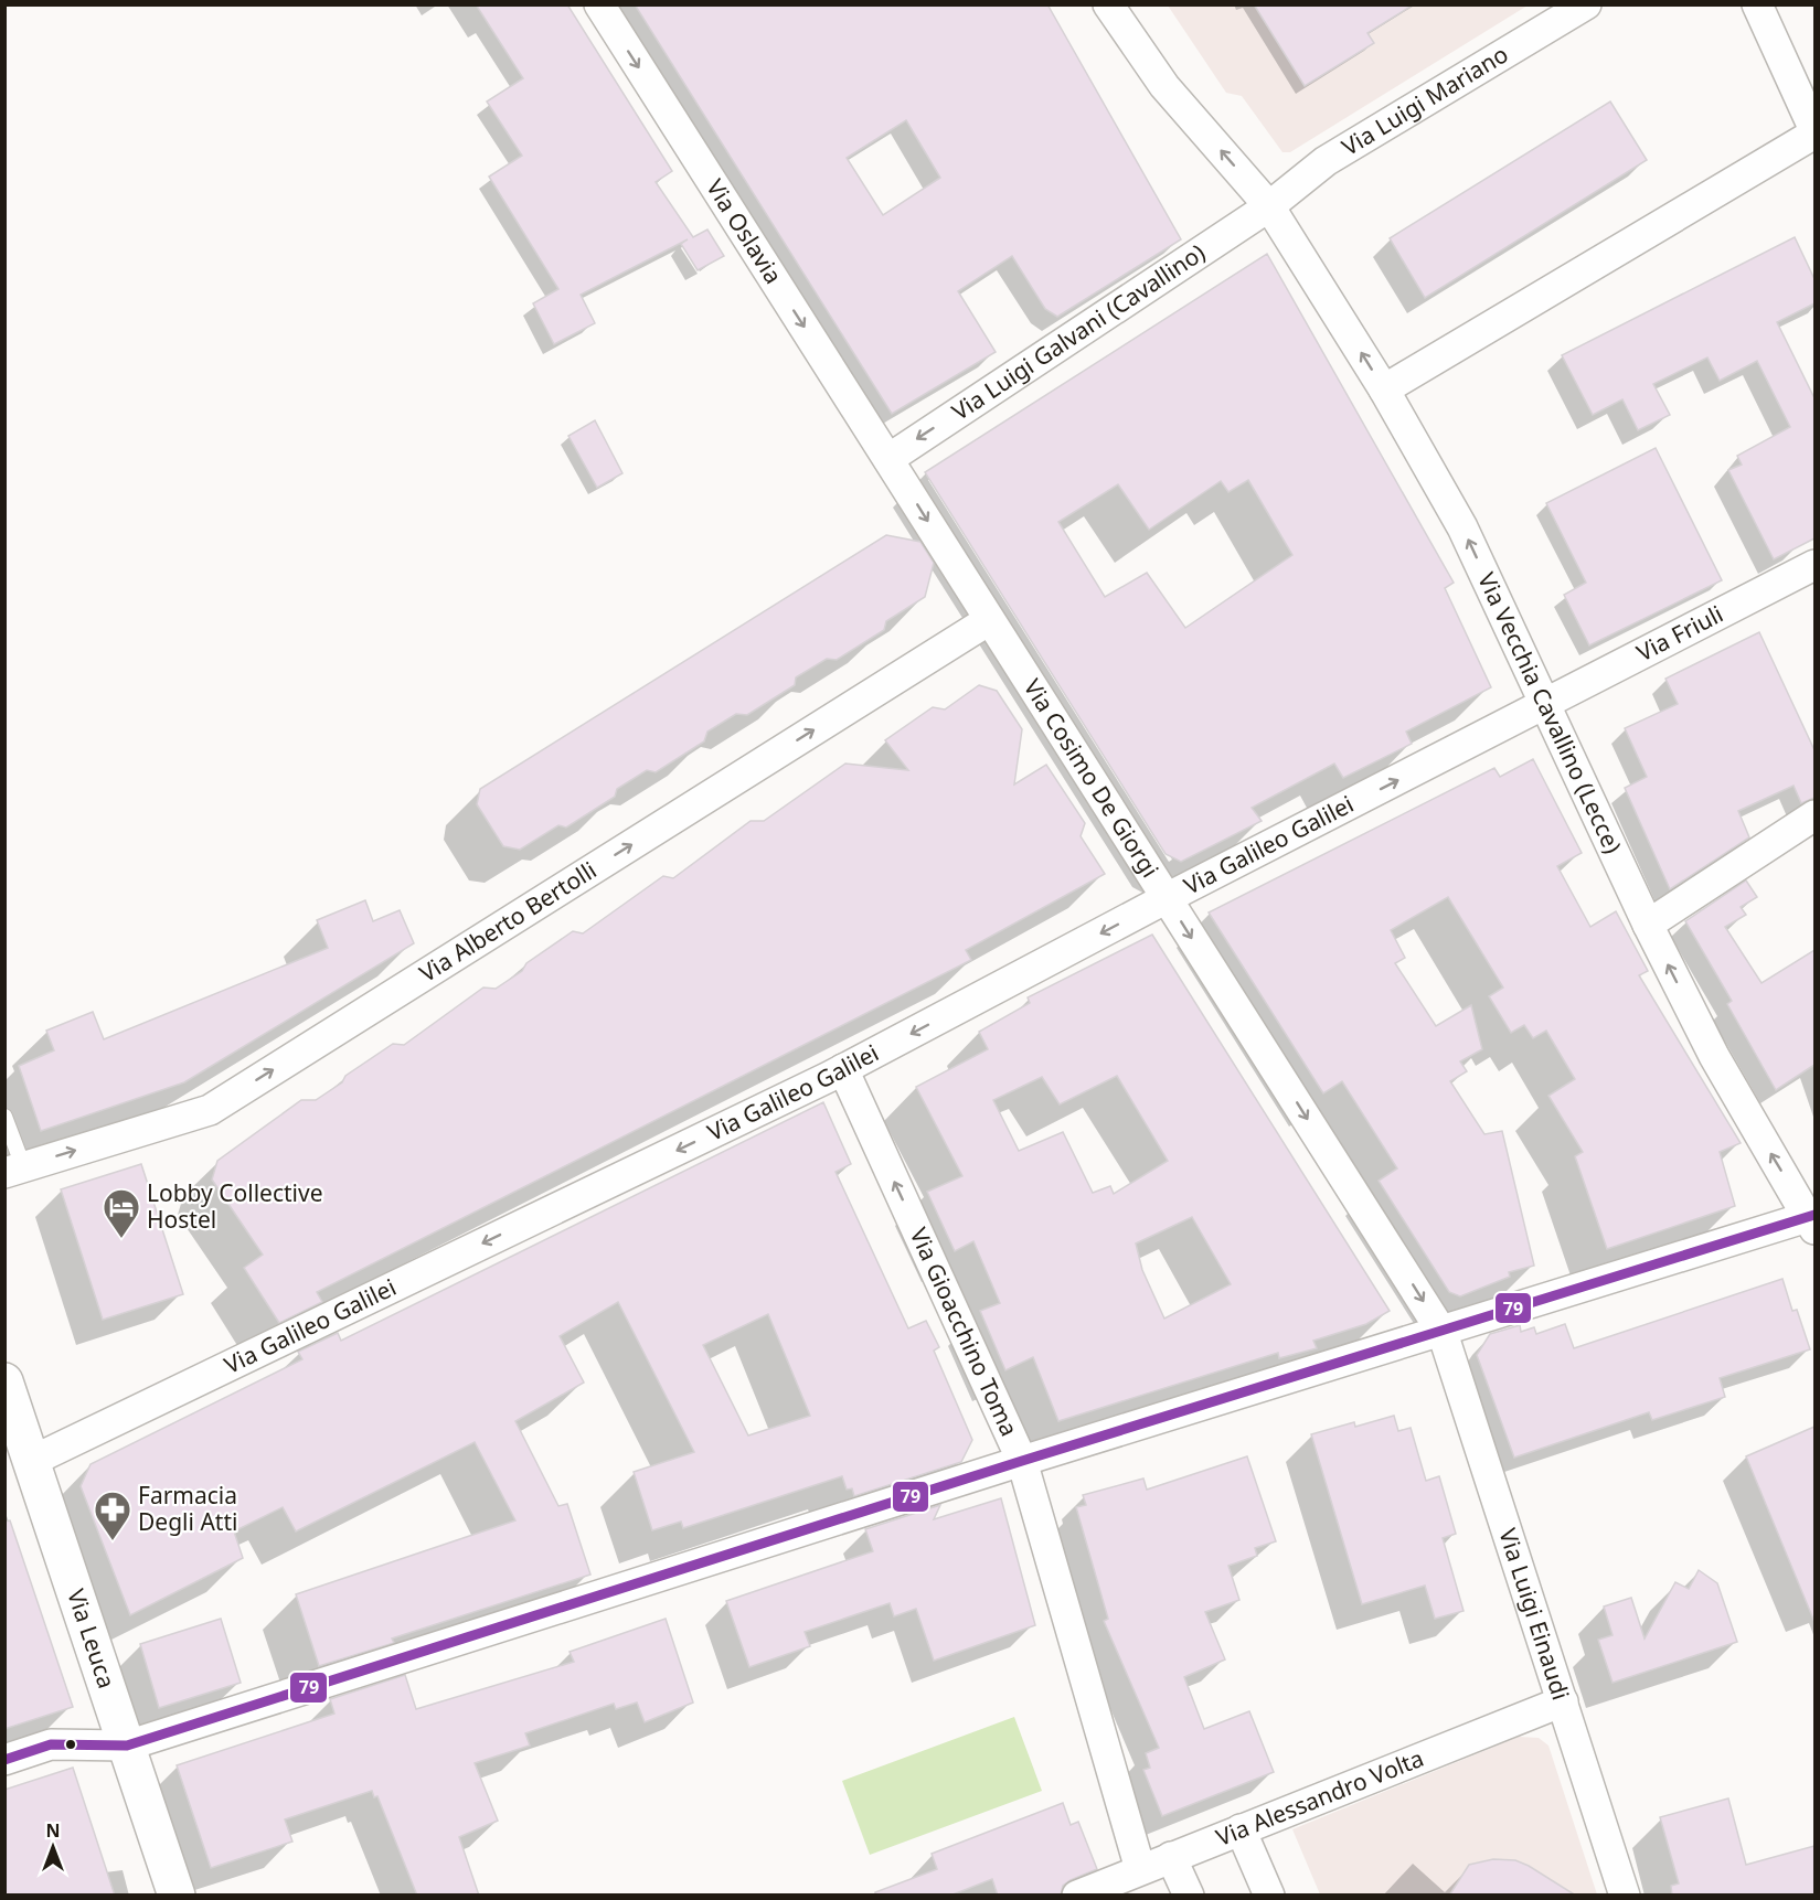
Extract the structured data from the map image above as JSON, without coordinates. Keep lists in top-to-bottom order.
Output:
{
  "streets": {
    "main road": ["Via Leuca"],
    "street": [
      "Via Luigi Mariano",
      "Via Oslavia",
      "Via Luigi Galvani (Cavallino)",
      "Via Friuli",
      "Via Vecchia Cavallino (Lecce)",
      "Via Cosimo De Giorgi",
      "Via Galileo Galilei",
      "Via Alberto Bertolli",
      "Via Gioacchino Toma",
      "Via Luigi Einaudi",
      "Via Alessandro Volta"
    ]
  },
  "crossings": [
    ["Via Luigi Mariano", "Via Luigi Galvani (Cavallino)"],
    ["Via Luigi Mariano", "Via Vecchia Cavallino (Lecce)"],
    ["Via Oslavia", "Via Luigi Galvani (Cavallino)"],
    ["Via Oslavia", "Via Cosimo De Giorgi"],
    ["Via Luigi Galvani (Cavallino)", "Via Vecchia Cavallino (Lecce)"],
    ["Via Luigi Galvani (Cavallino)", "Via Cosimo De Giorgi"],
    ["Via Friuli", "Via Vecchia Cavallino (Lecce)"],
    ["Via Friuli", "Via Galileo Galilei"],
    ["Via Vecchia Cavallino (Lecce)", "Via Galileo Galilei"],
    ["Via Cosimo De Giorgi", "Via Galileo Galilei"],
    ["Via Cosimo De Giorgi", "Via Alberto Bertolli"],
    ["Via Cosimo De Giorgi", "Via Luigi Einaudi"],
    ["Via Galileo Galilei", "Via Gioacchino Toma"],
    ["Via Galileo Galilei", "Via Leuca"],
    ["Via Gioacchino Toma", "Via Alessandro Volta"],
    ["Via Luigi Einaudi", "Via Alessandro Volta"]
  ],
  "one_way": [
    "Via Oslavia",
    "Via Luigi Galvani (Cavallino)",
    "Via Vecchia Cavallino (Lecce)",
    "Via Cosimo De Giorgi",
    "Via Alberto Bertolli",
    "Via Gioacchino Toma"
  ],
  "places": {
    "hotel": ["Lobby Collective Hostel"],
    "pharmacy": ["Farmacia Degli Atti"]
  },
  "lines": ["transit line 79"],
  "north": "top"
}
